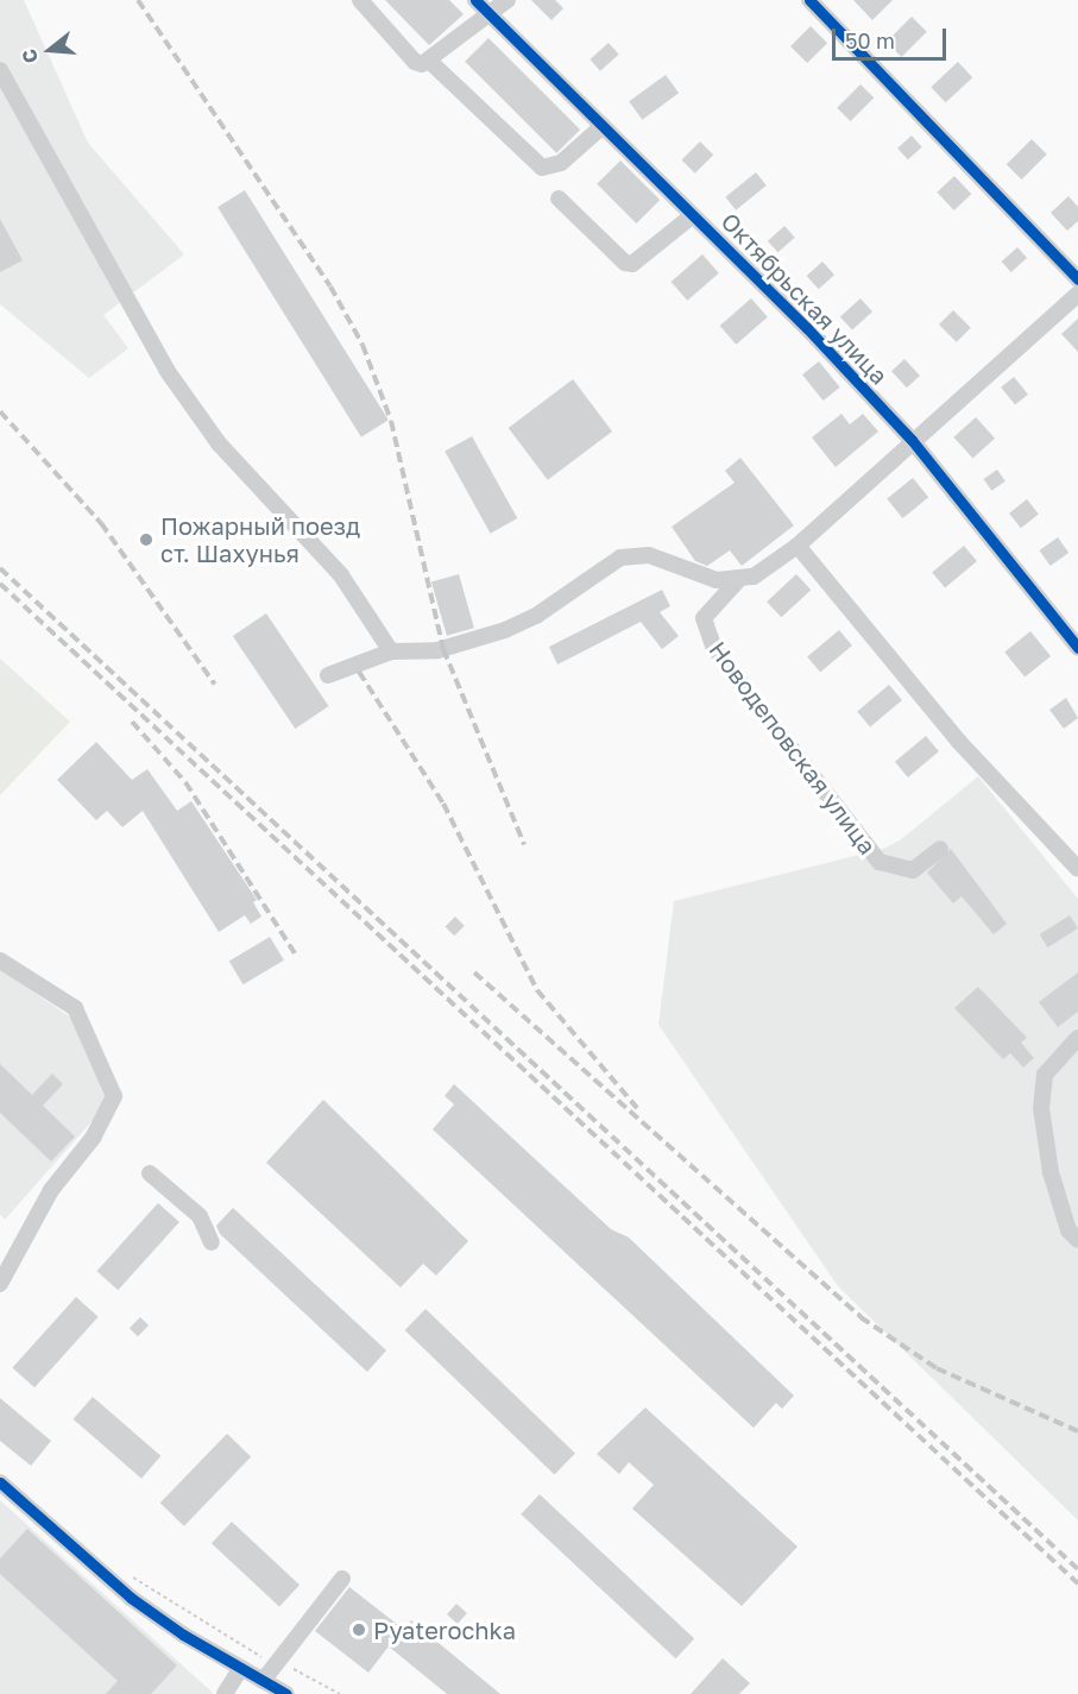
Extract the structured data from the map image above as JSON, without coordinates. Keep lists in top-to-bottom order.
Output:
{
  "streets": {
    "street": ["Октябрьская улица", "Новодеповская улица"]
  },
  "places": ["Пожарный поезд ст. Шахунья", "Pyaterochka"],
  "scale_bar": "50 m",
  "north": "left"
}
